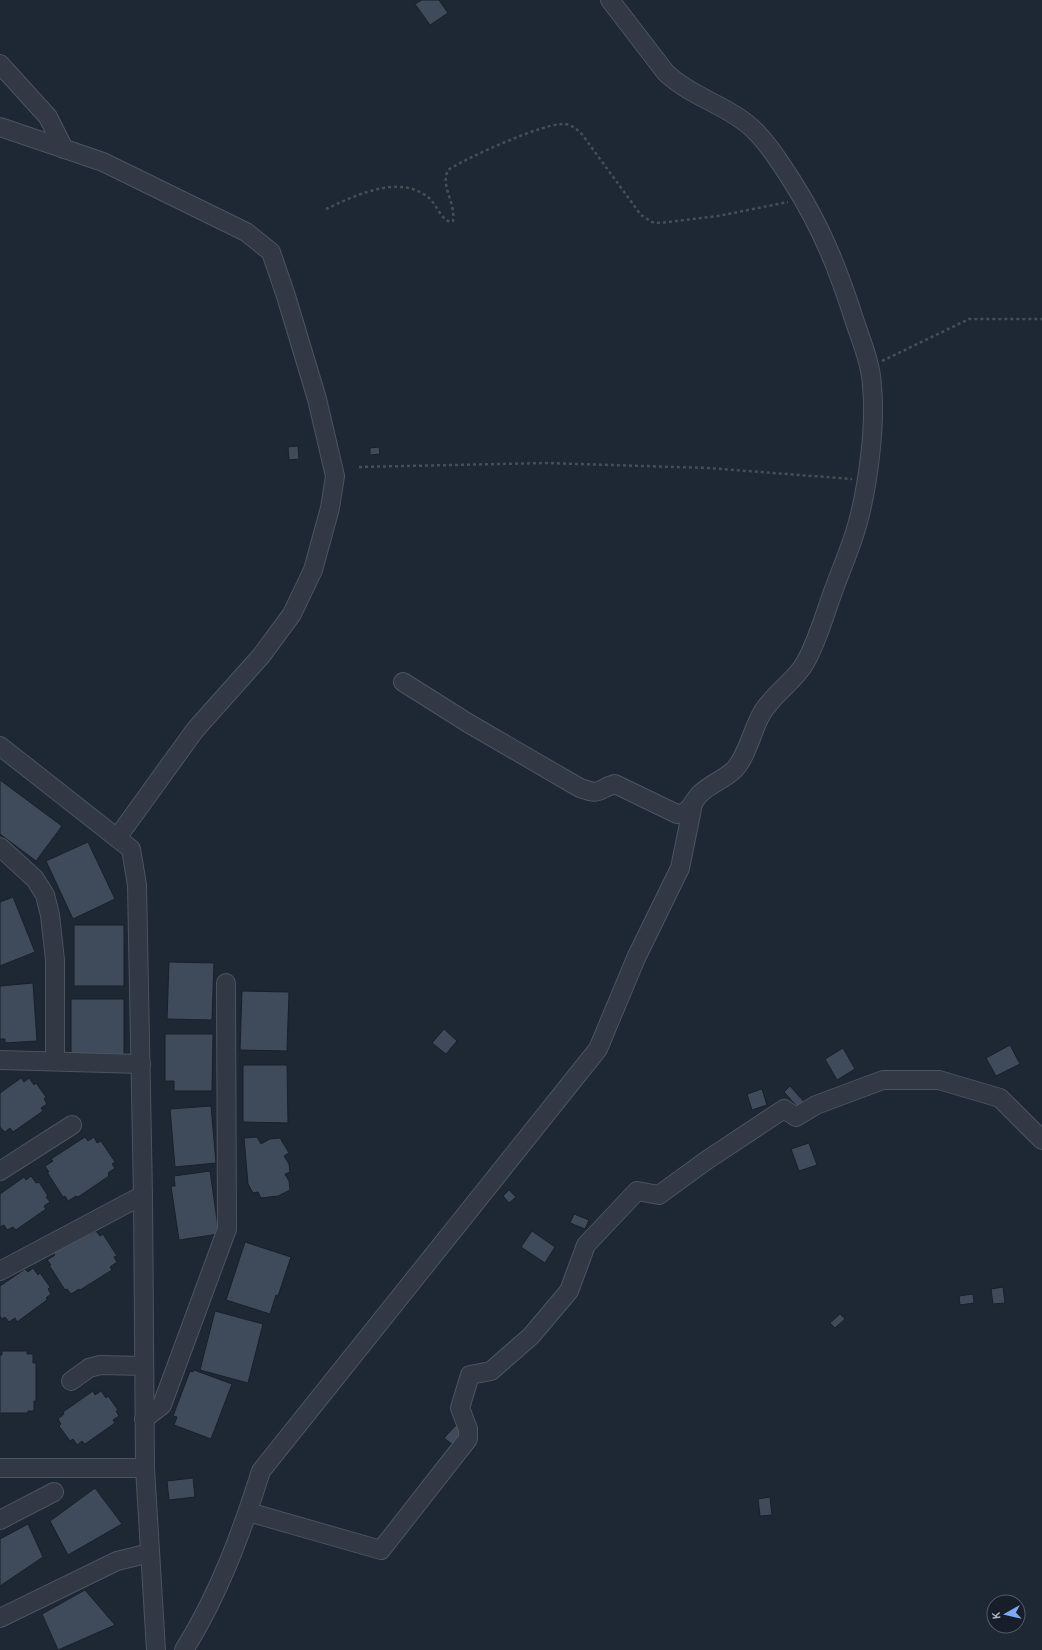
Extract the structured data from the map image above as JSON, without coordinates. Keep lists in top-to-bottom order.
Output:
{
  "north": "left"
}
